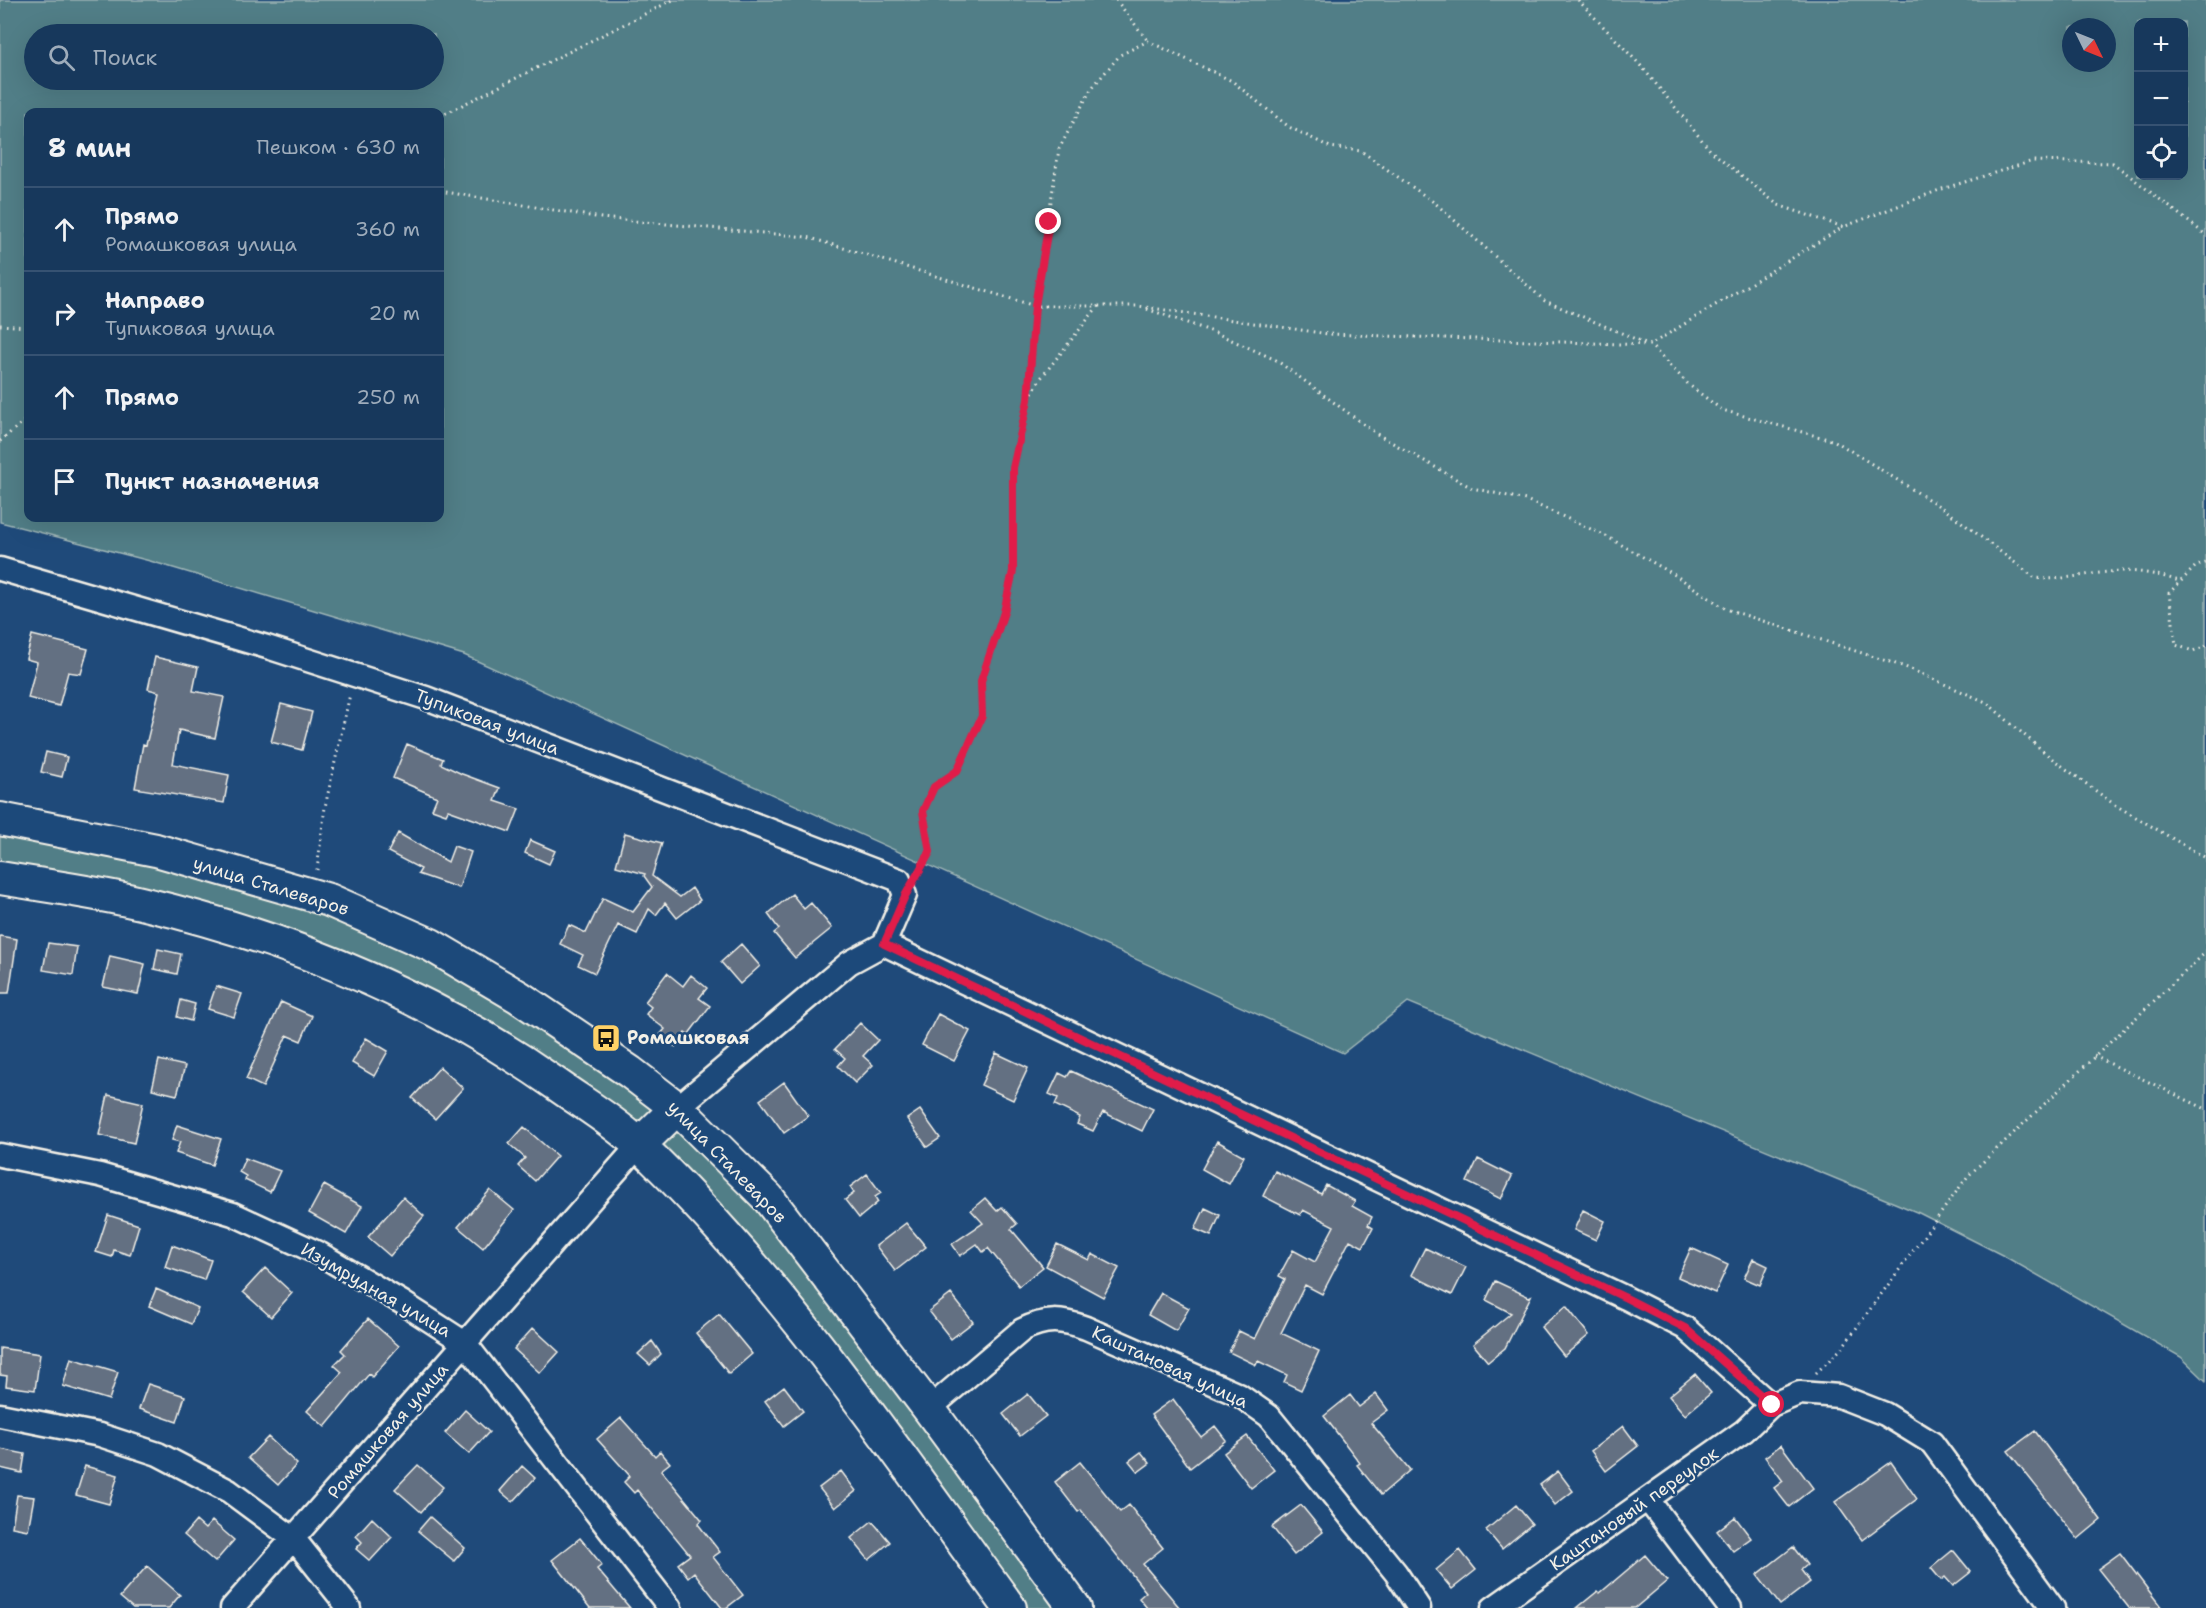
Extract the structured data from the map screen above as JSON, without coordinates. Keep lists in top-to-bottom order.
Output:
{
  "streets": {
    "main road": ["улица Сталеваров"],
    "street": [
      "Тупиковая улица",
      "Изумрудная улица",
      "Каштановая улица",
      "Ромашковая улица",
      "Каштановый переулок"
    ]
  },
  "crossings": [
    ["улица Сталеваров", "Каштановая улица"],
    ["Изумрудная улица", "Ромашковая улица"]
  ],
  "places": {
    "bus stop": ["Ромашковая"]
  },
  "north": "bottom right",
  "page": {
    "map_buttons": ["+", "−"],
    "search": "Поиск",
    "heading": ["8 мин", "Пешком · 630 m"],
    "list": [
      ["Прямо", "Ромашковая улица", "360 m"],
      ["Направо", "Тупиковая улица", "20 m"],
      ["Прямо", "250 m"],
      "Пункт назначения"
    ]
  }
}
